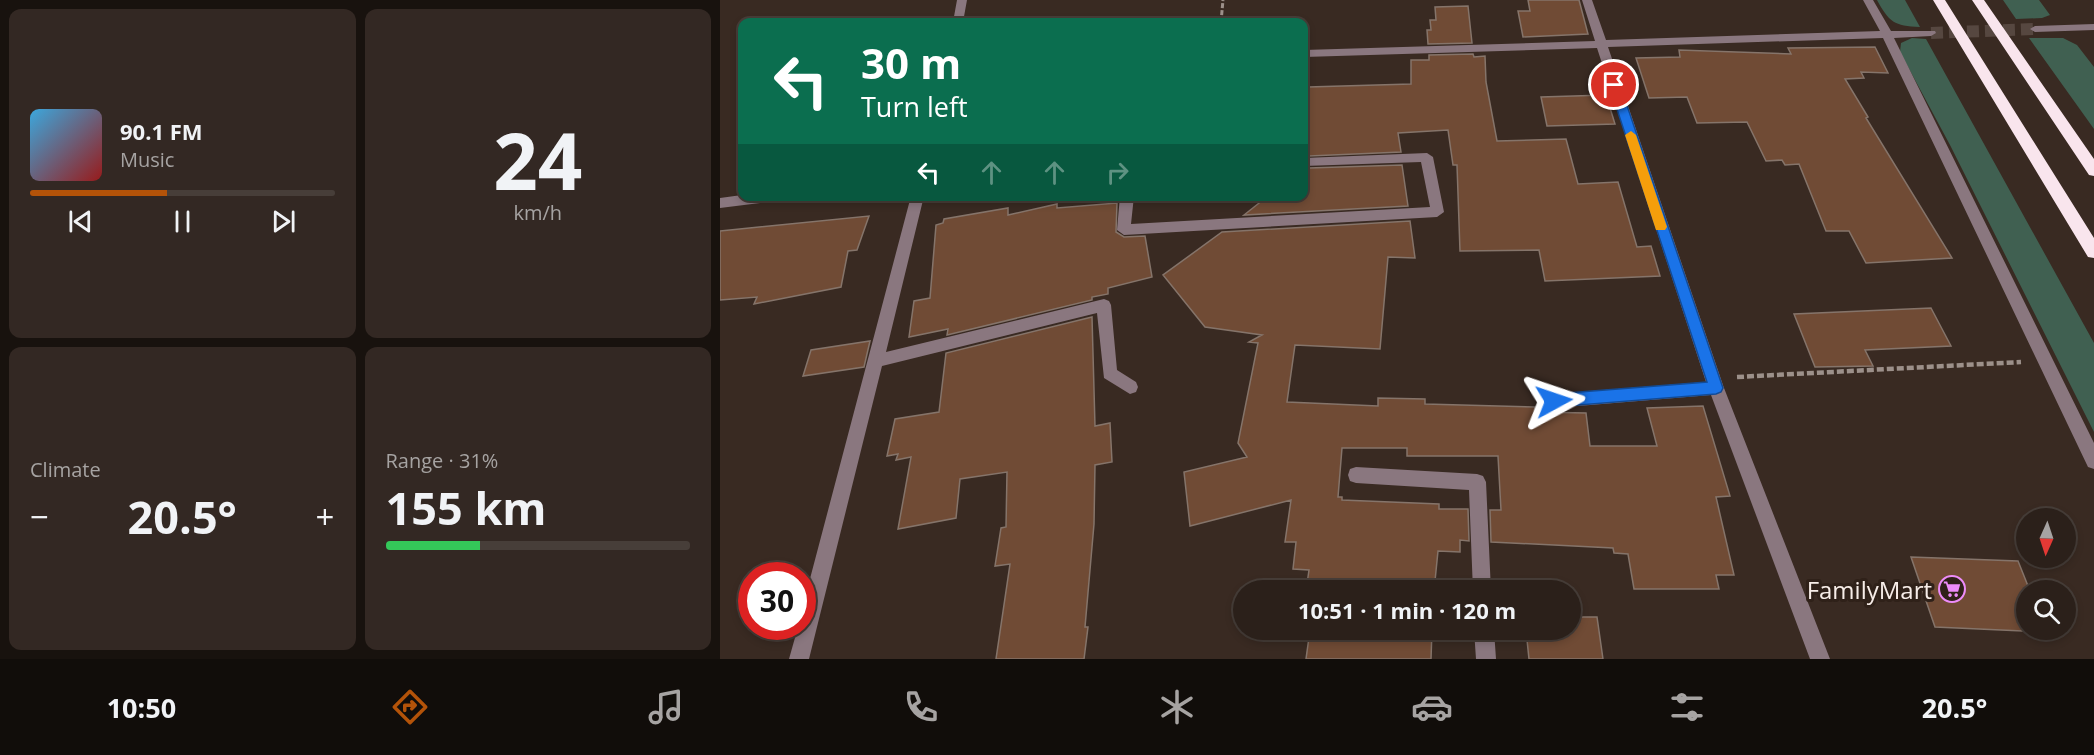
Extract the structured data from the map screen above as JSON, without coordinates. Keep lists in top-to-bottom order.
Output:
{
  "places": {
    "supermarket": ["FamilyMart"]
  },
  "north": "bottom",
  "page": {
    "tile": [
      ["24", "km/h"],
      "Climate",
      ["Range · 31%", "155 km"]
    ],
    "turn": ["30 m", "Turn left"],
    "song": ["90.1 FM", "Music"],
    "heat": ["−", "20.5°", "+"],
    "limit": "30",
    "trip": "10:51 · 1 min · 120 m",
    "tabs": ["10:50", "20.5°"]
  }
}
